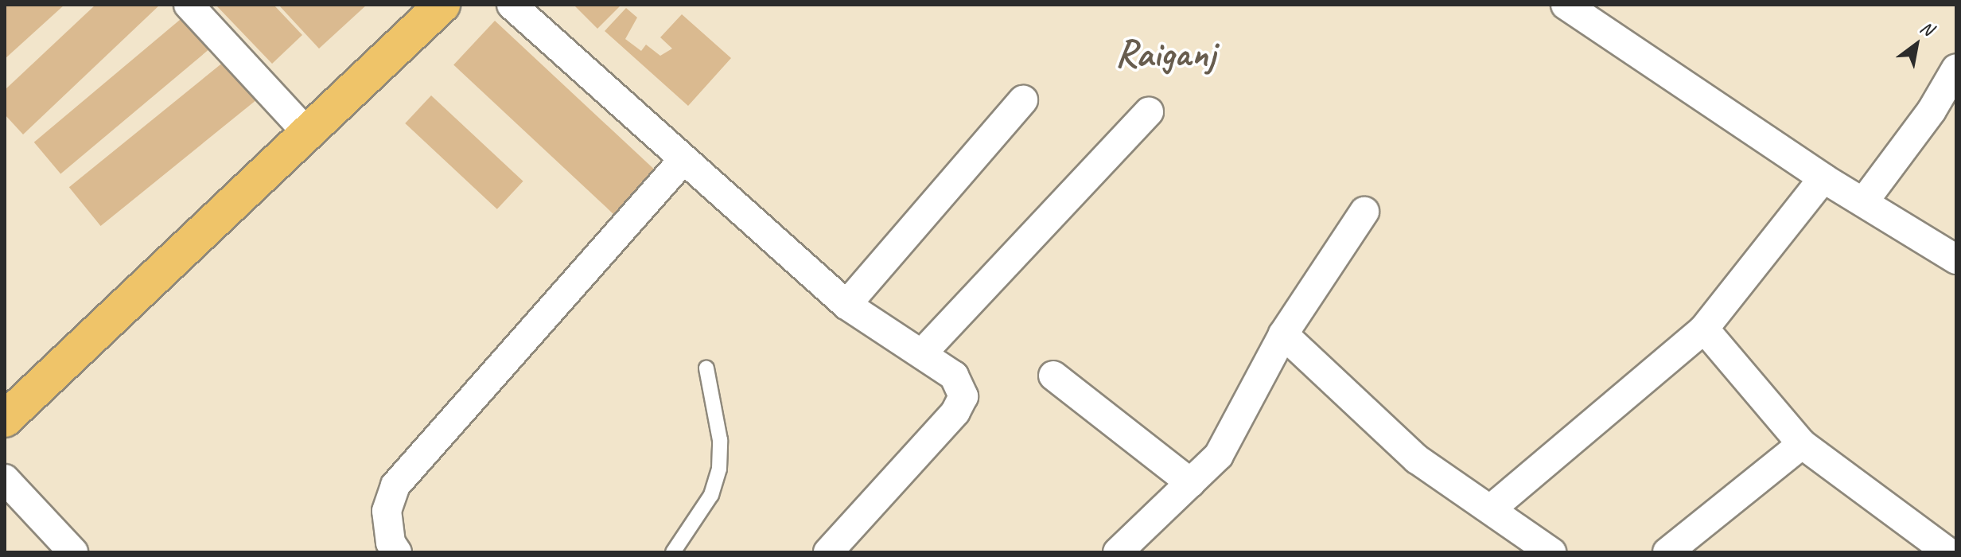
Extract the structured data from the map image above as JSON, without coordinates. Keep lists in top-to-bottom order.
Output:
{
  "districts": ["Raiganj"],
  "north": "top right"
}
